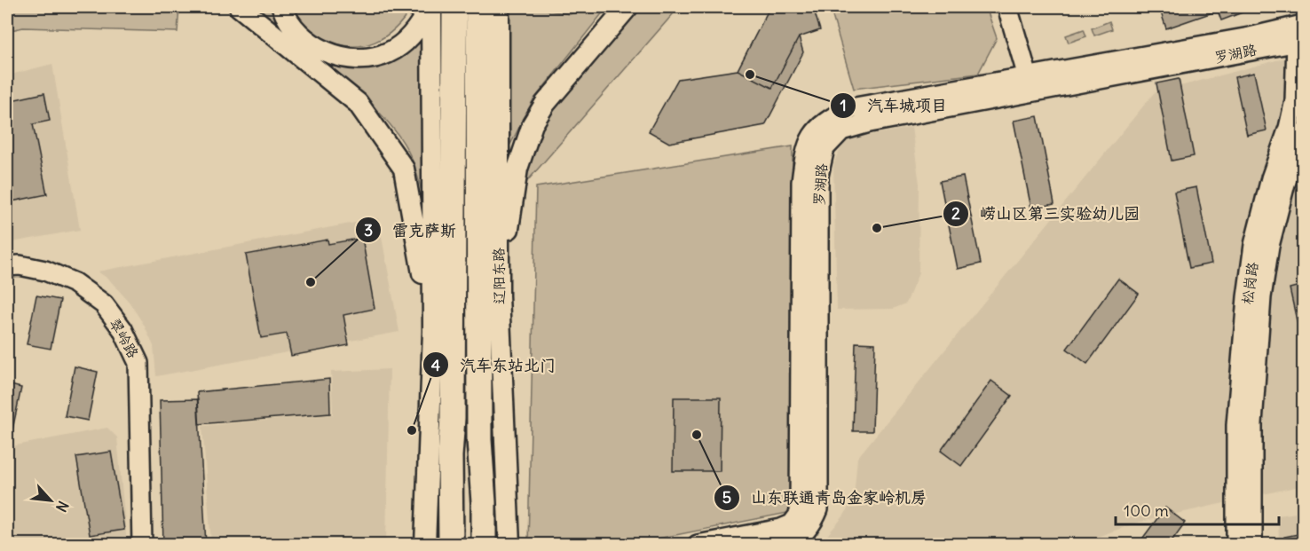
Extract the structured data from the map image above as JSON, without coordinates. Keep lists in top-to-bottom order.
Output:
{
  "streets": {
    "highway": ["辽阳东路"],
    "street": ["罗湖路", "松岗路", "翠岭路"]
  },
  "places": [
    "汽车城项目",
    "崂山区第三实验幼儿园",
    "雷克萨斯",
    "汽车东站北门",
    "山东联通青岛金家岭机房"
  ],
  "scale_bar": "100 m",
  "north": "bottom right"
}
